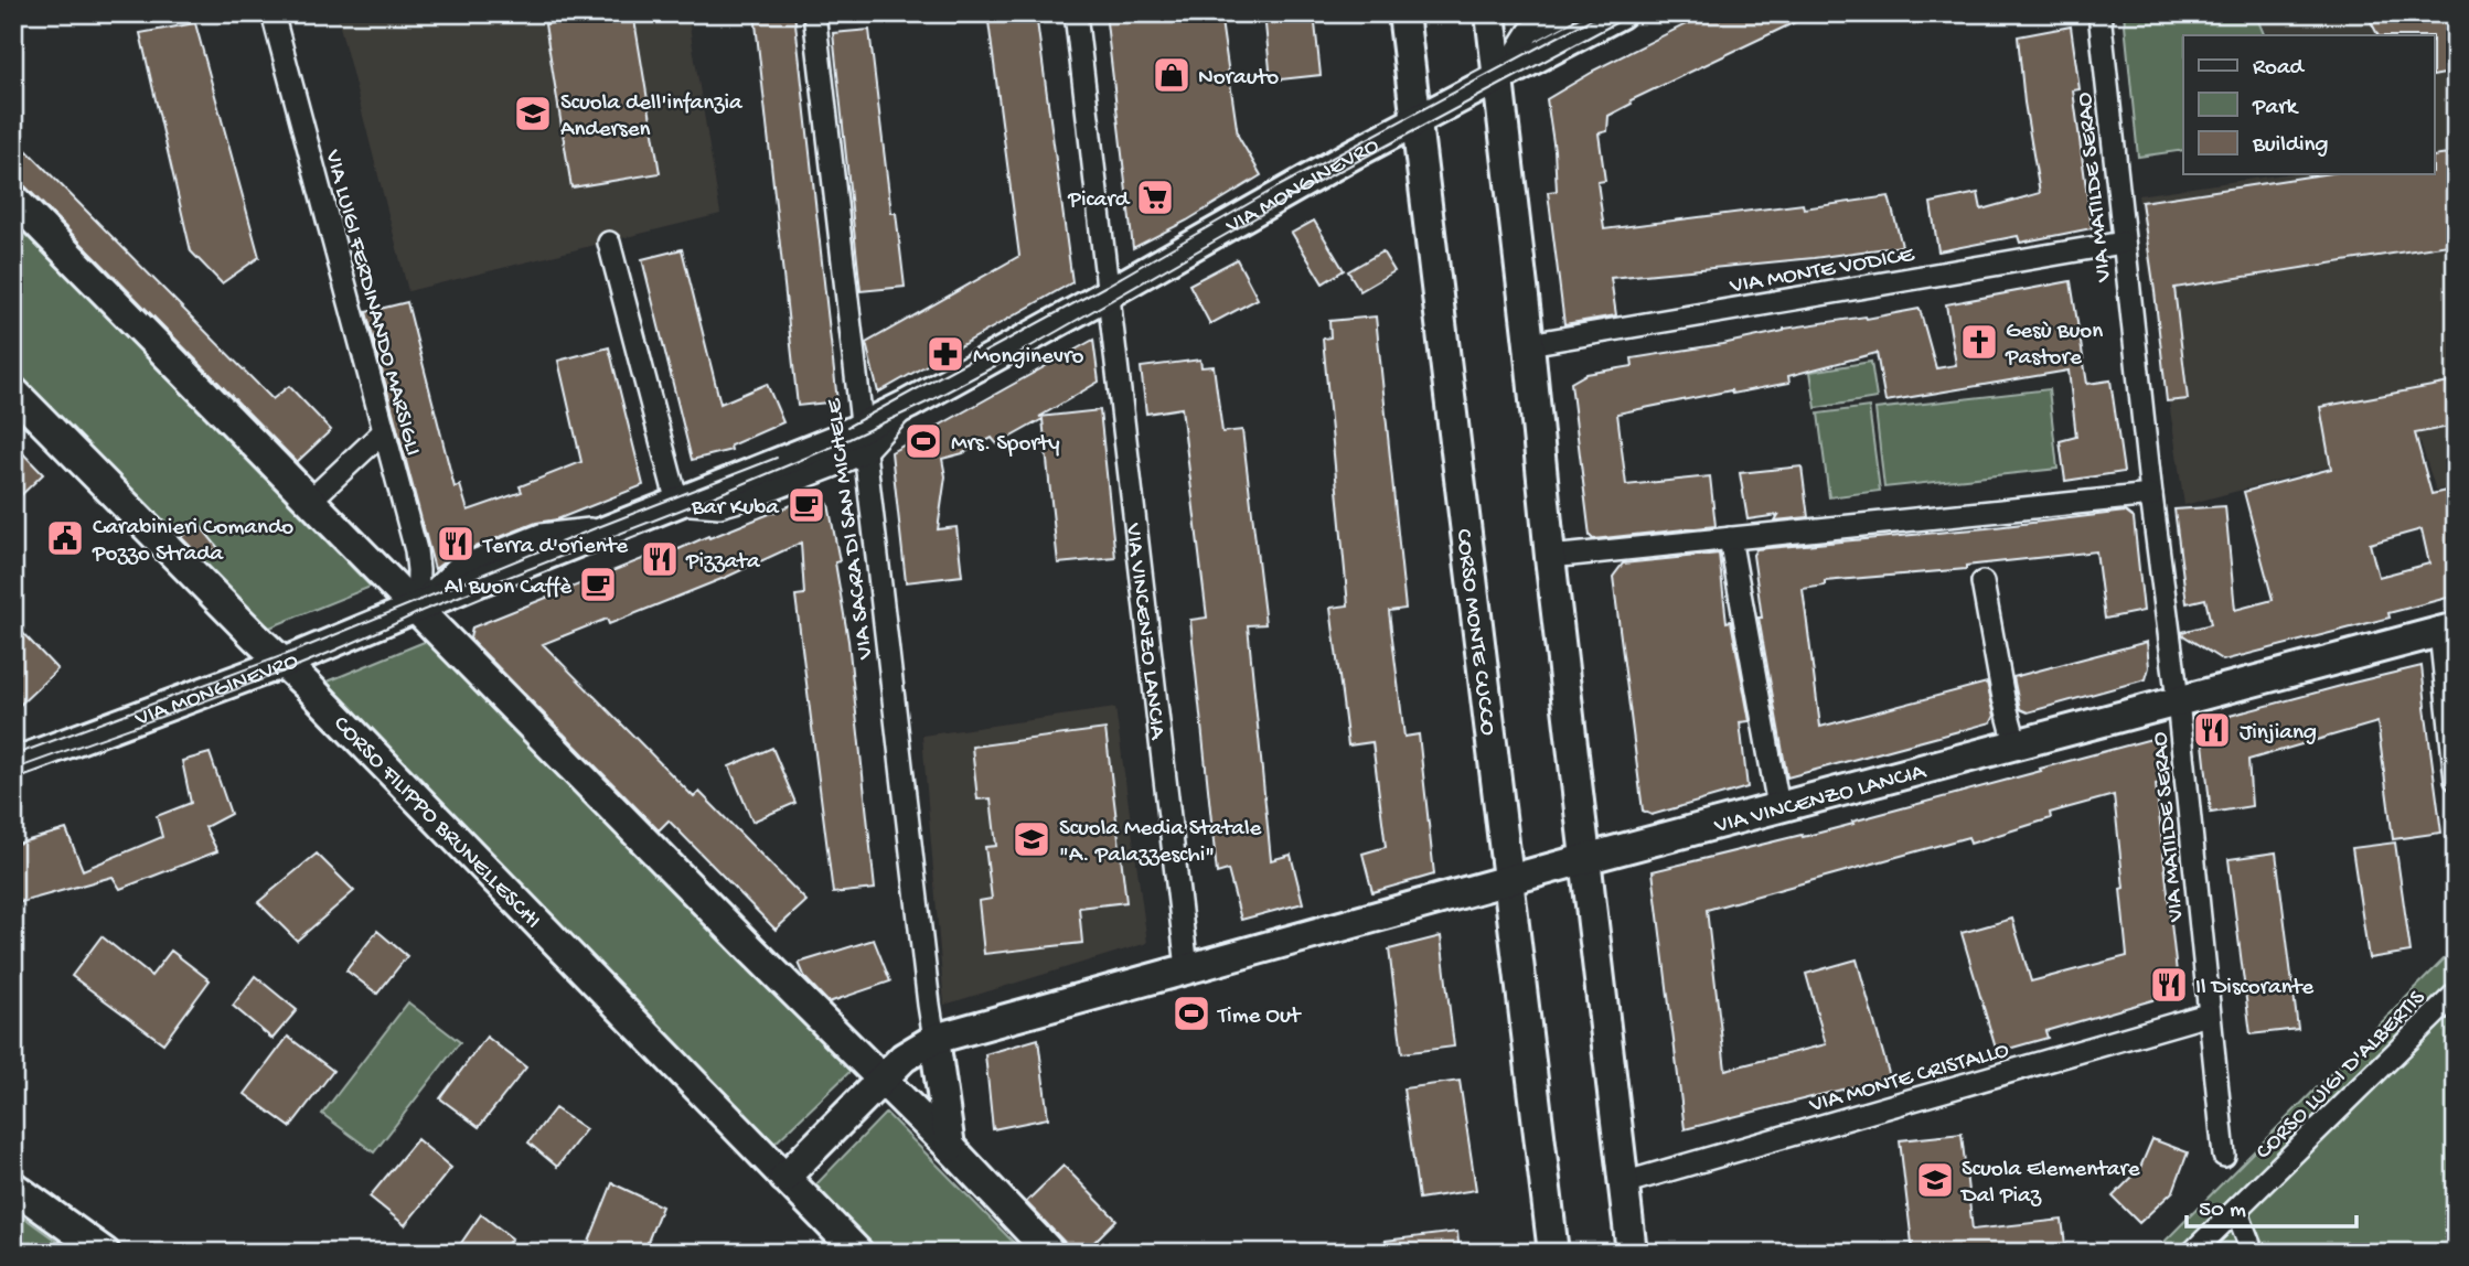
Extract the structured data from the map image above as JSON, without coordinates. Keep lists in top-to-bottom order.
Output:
{
  "streets": {
    "street": [
      "VIA MONGINEVRO",
      "VIA MATILDE SERAO",
      "VIA MONTE VODICE",
      "VIA LUIGI FERDINANDO MARSIGLI",
      "VIA SACRA DI SAN MICHELE",
      "VIA VINCENZO LANCIA",
      "CORSO MONTE CUCCO",
      "CORSO FILIPPO BRUNELLESCHI",
      "CORSO LUIGI D'ALBERTIS",
      "VIA MONTE CRISTALLO"
    ]
  },
  "crossings": [
    ["VIA MONGINEVRO", "VIA LUIGI FERDINANDO MARSIGLI"],
    ["VIA MONGINEVRO", "VIA SACRA DI SAN MICHELE"],
    ["VIA MONGINEVRO", "VIA VINCENZO LANCIA"],
    ["VIA MONGINEVRO", "CORSO MONTE CUCCO"],
    ["VIA MONGINEVRO", "CORSO FILIPPO BRUNELLESCHI"],
    ["VIA MATILDE SERAO", "VIA MONTE VODICE"],
    ["VIA MATILDE SERAO", "VIA VINCENZO LANCIA"],
    ["VIA MATILDE SERAO", "VIA MONTE CRISTALLO"],
    ["VIA SACRA DI SAN MICHELE", "VIA VINCENZO LANCIA"],
    ["VIA VINCENZO LANCIA", "CORSO MONTE CUCCO"],
    ["VIA VINCENZO LANCIA", "CORSO FILIPPO BRUNELLESCHI"]
  ],
  "places": {
    "shop": ["Norauto"],
    "school or university": ["Scuola dell'infanzia Andersen", "Scuola Media Statale \"A. Palazzeschi\"", "Scuola Elementare Dal Piaz"],
    "supermarket": ["Picard"],
    "church": ["Gesù Buon Pastore"],
    "pharmacy": ["Monginevro"],
    "sports": ["Mrs. Sporty", "Time Out"],
    "cafe": ["Bar Kuba", "Al Buon Caffè"],
    "public building": ["Carabinieri Comando Pozzo Strada"],
    "restaurant": [
      "Terra d'oriente",
      "Pizzata",
      "Jinjiang",
      "Il Discorante"
    ]
  },
  "legend": ["Road", "Park", "Building"],
  "scale_bar": "50 m"
}
